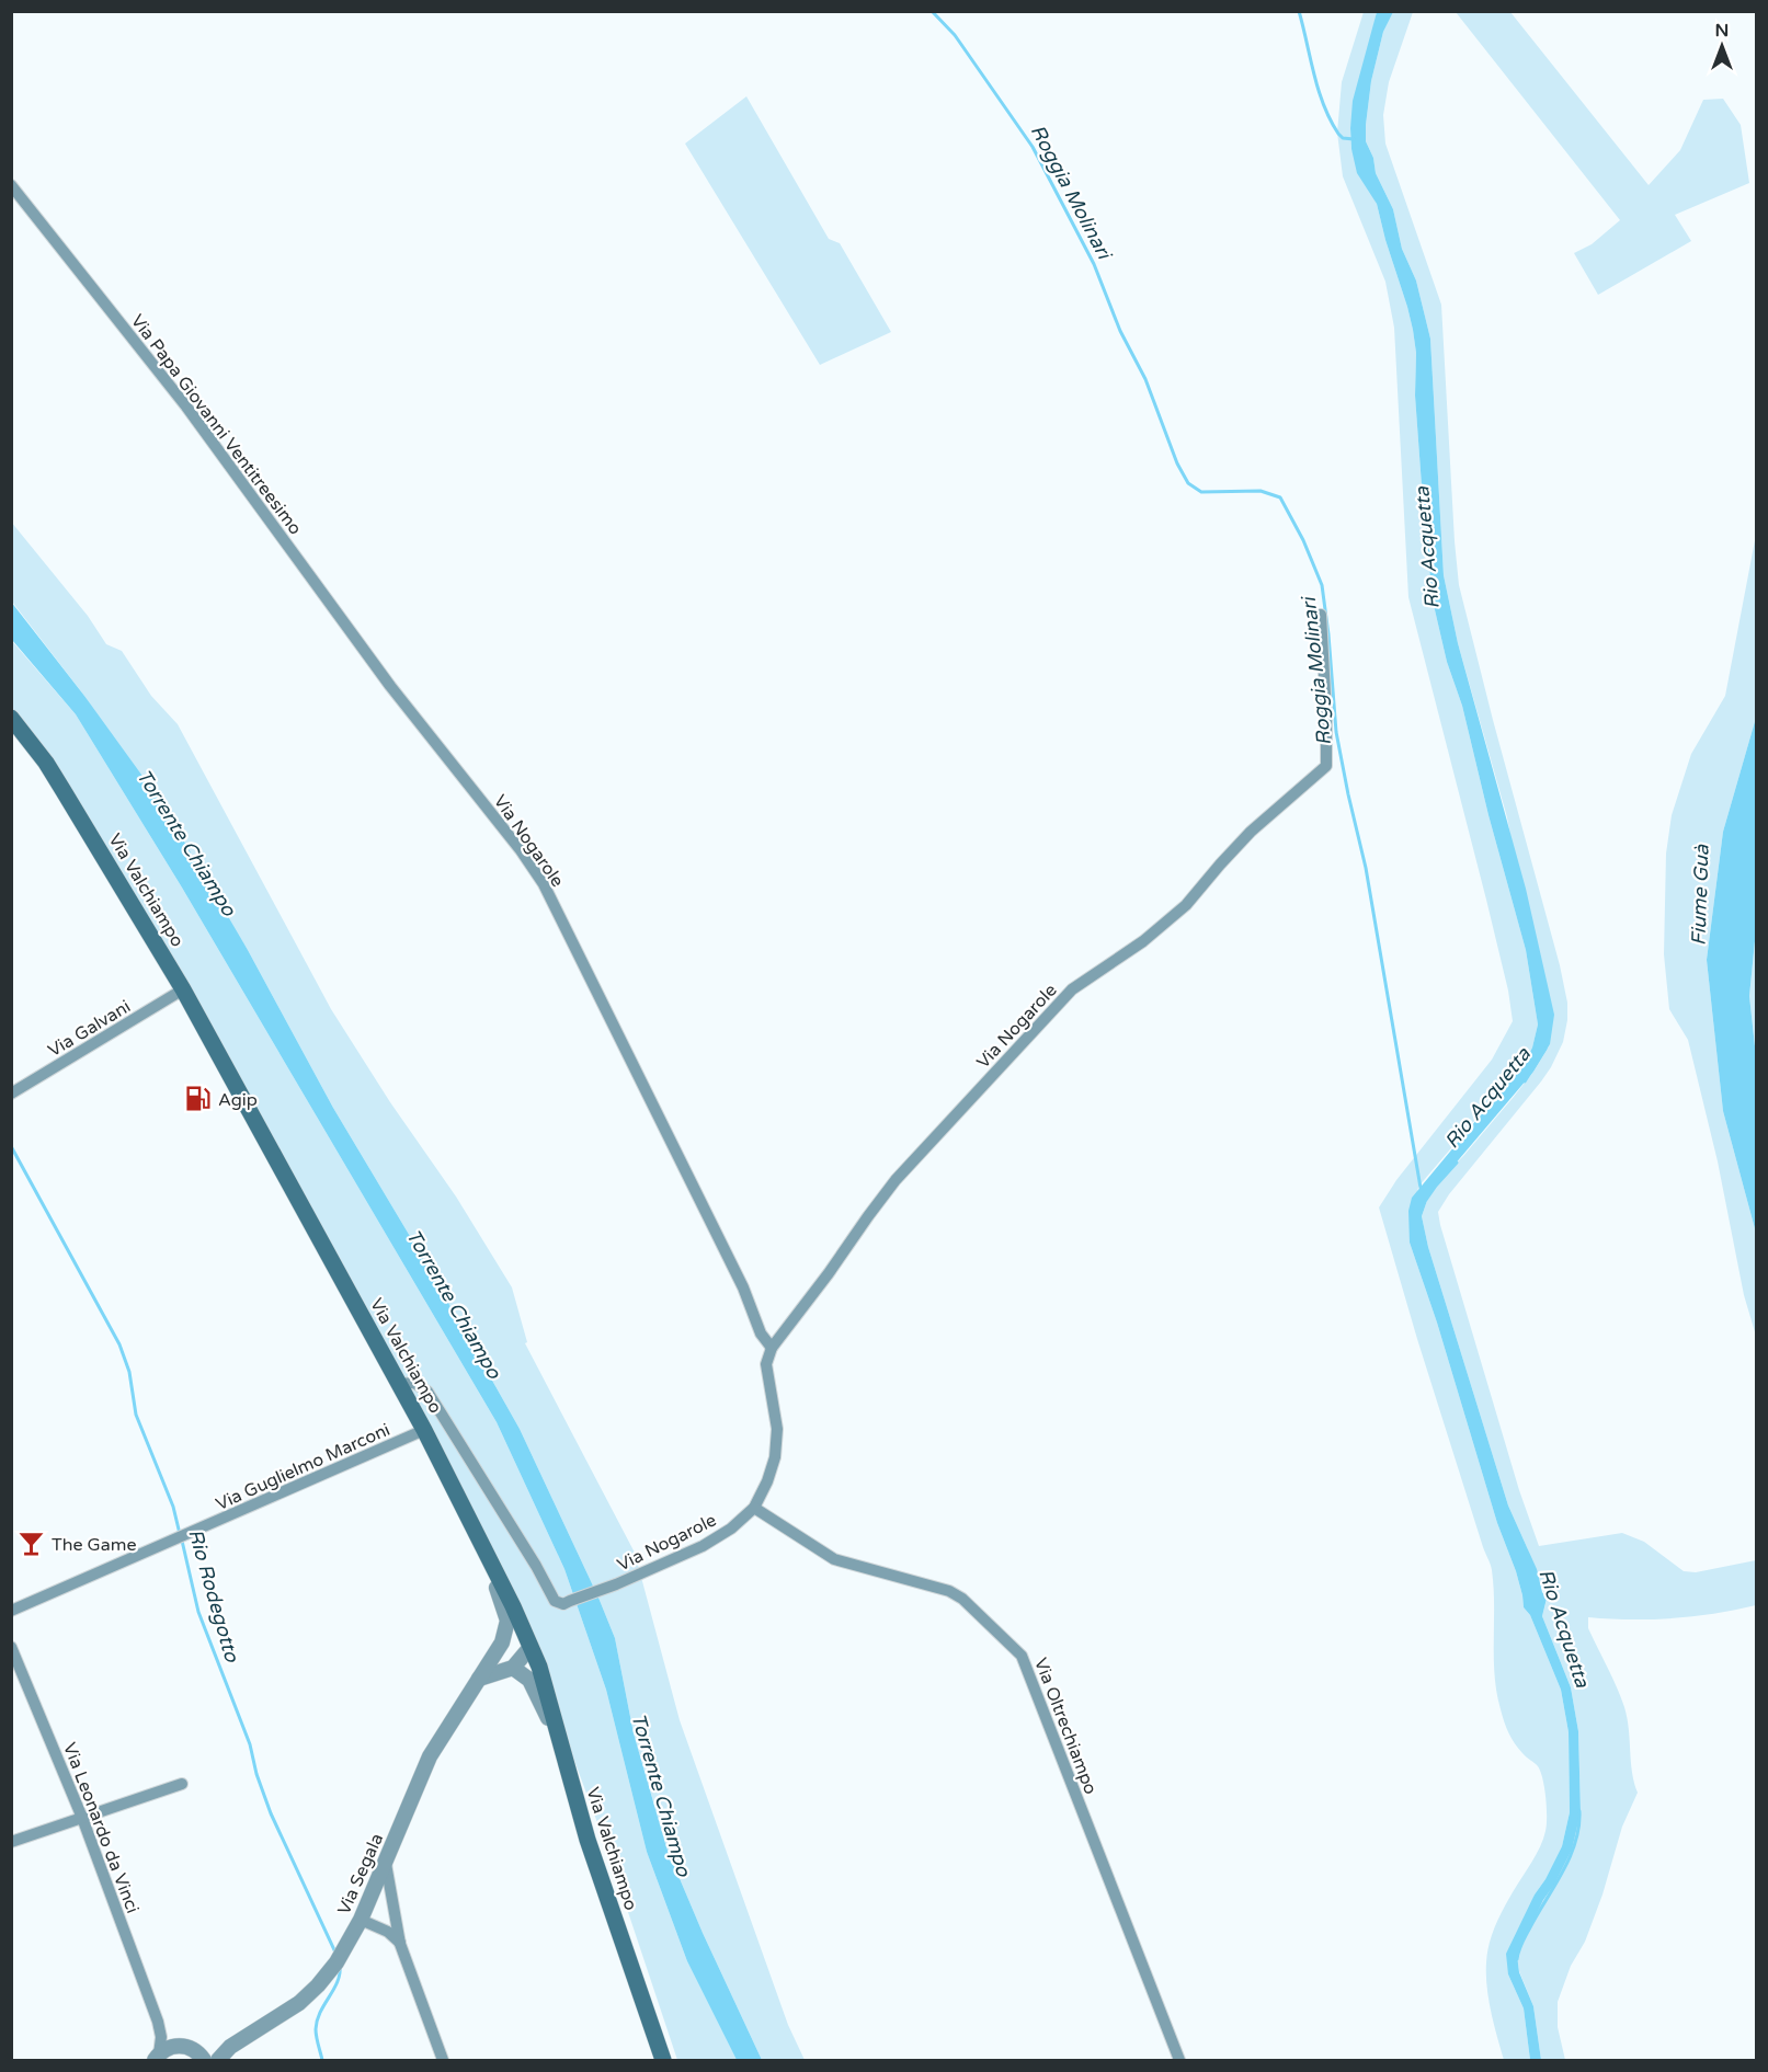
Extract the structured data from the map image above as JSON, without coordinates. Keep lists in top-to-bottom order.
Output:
{
  "streets": {
    "main road": ["Via Valchiampo"],
    "street": [
      "Via Papa Giovanni Ventitreesimo",
      "Via Nogarole",
      "Via Galvani",
      "Via Guglielmo Marconi",
      "Via Oltrechiampo",
      "Via Leonardo da Vinci",
      "Via Segala"
    ]
  },
  "crossings": [
    ["Via Papa Giovanni Ventitreesimo", "Via Nogarole"],
    ["Via Nogarole", "Via Valchiampo"],
    ["Via Nogarole", "Via Oltrechiampo"],
    ["Via Valchiampo", "Via Galvani"],
    ["Via Valchiampo", "Via Guglielmo Marconi"],
    ["Via Valchiampo", "Via Segala"],
    ["Via Leonardo da Vinci", "Via Segala"]
  ],
  "water": [
    "Roggia Molinari",
    "Rio Acquetta",
    "Torrente Chiampo",
    "Fiume Guà",
    "Rio Rodegotto"
  ],
  "places": {
    "fuel station": ["Agip"],
    "bar": ["The Game"]
  },
  "north": "top"
}
